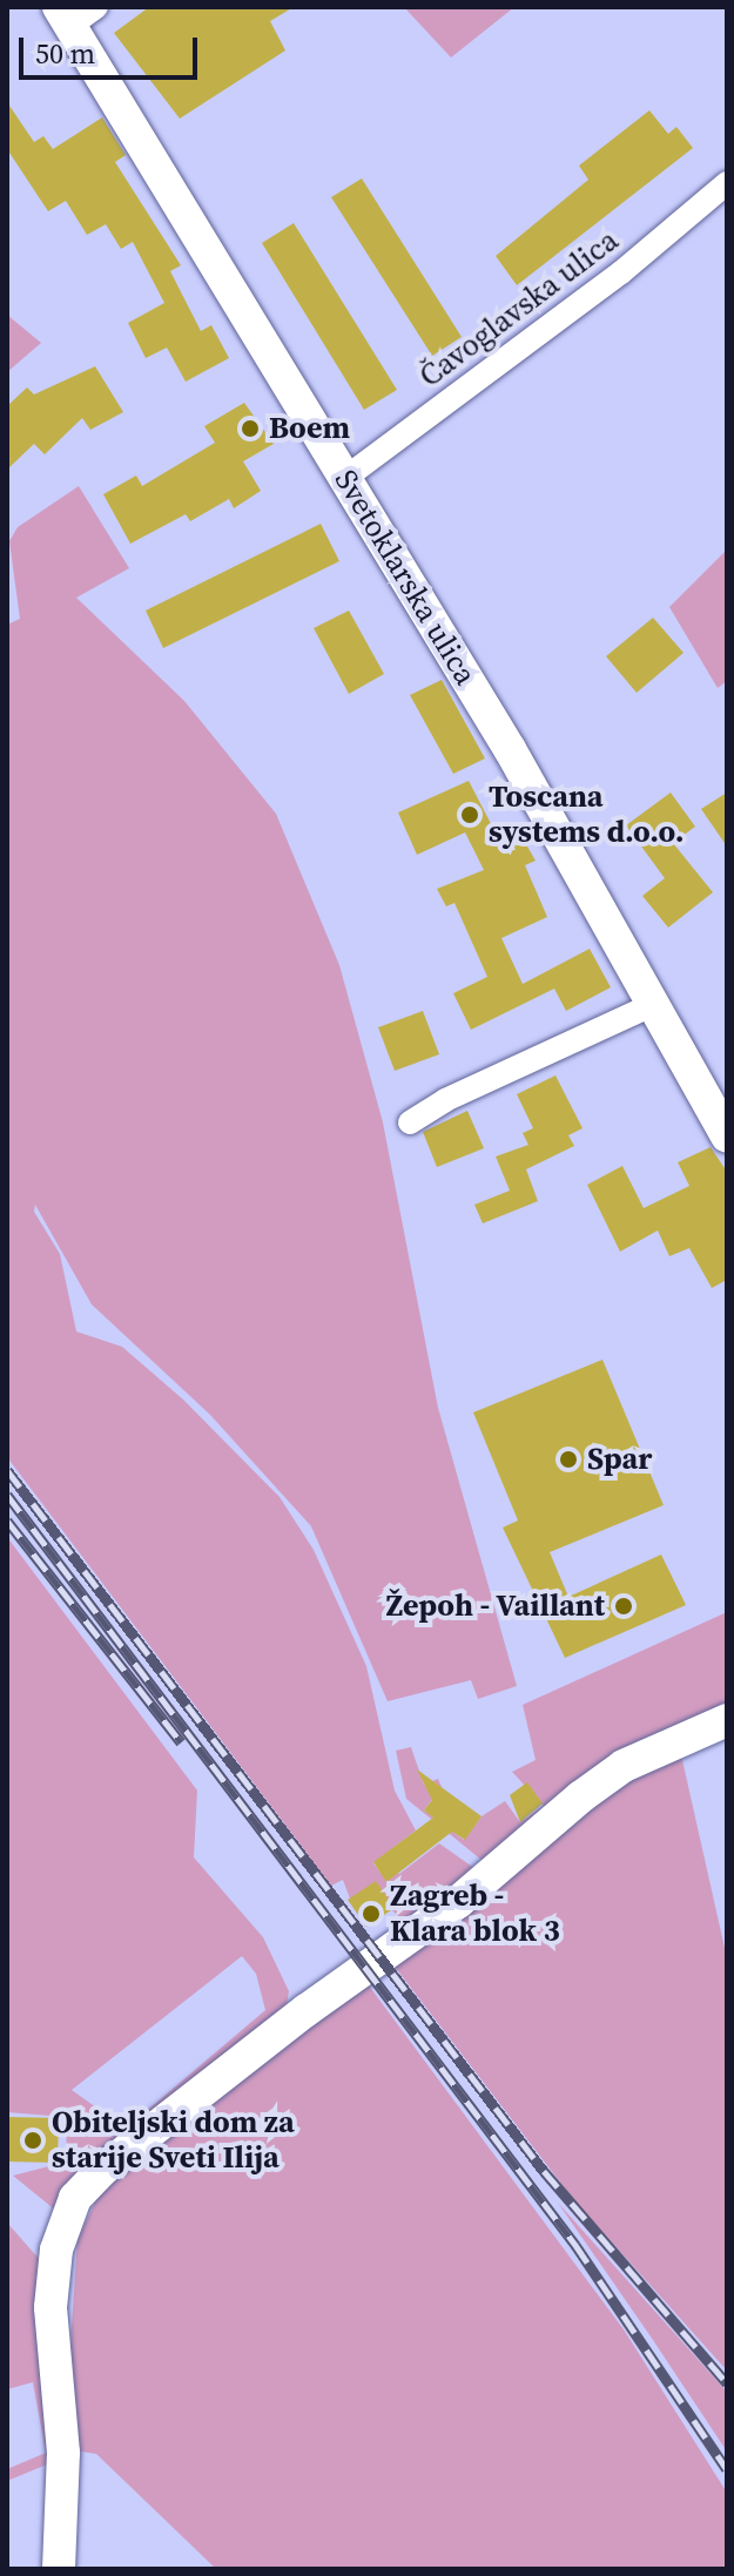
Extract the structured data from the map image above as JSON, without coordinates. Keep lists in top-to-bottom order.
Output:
{
  "streets": {
    "street": ["Čavoglavska ulica", "Svetoklarska ulica"]
  },
  "crossings": [
    ["Čavoglavska ulica", "Svetoklarska ulica"]
  ],
  "places": [
    "Boem",
    "Toscana systems d.o.o.",
    "Spar",
    "Žepoh - Vaillant",
    "Zagreb - Klara blok 3",
    "Obiteljski dom za starije Sveti Ilija"
  ],
  "scale_bar": "50 m"
}
